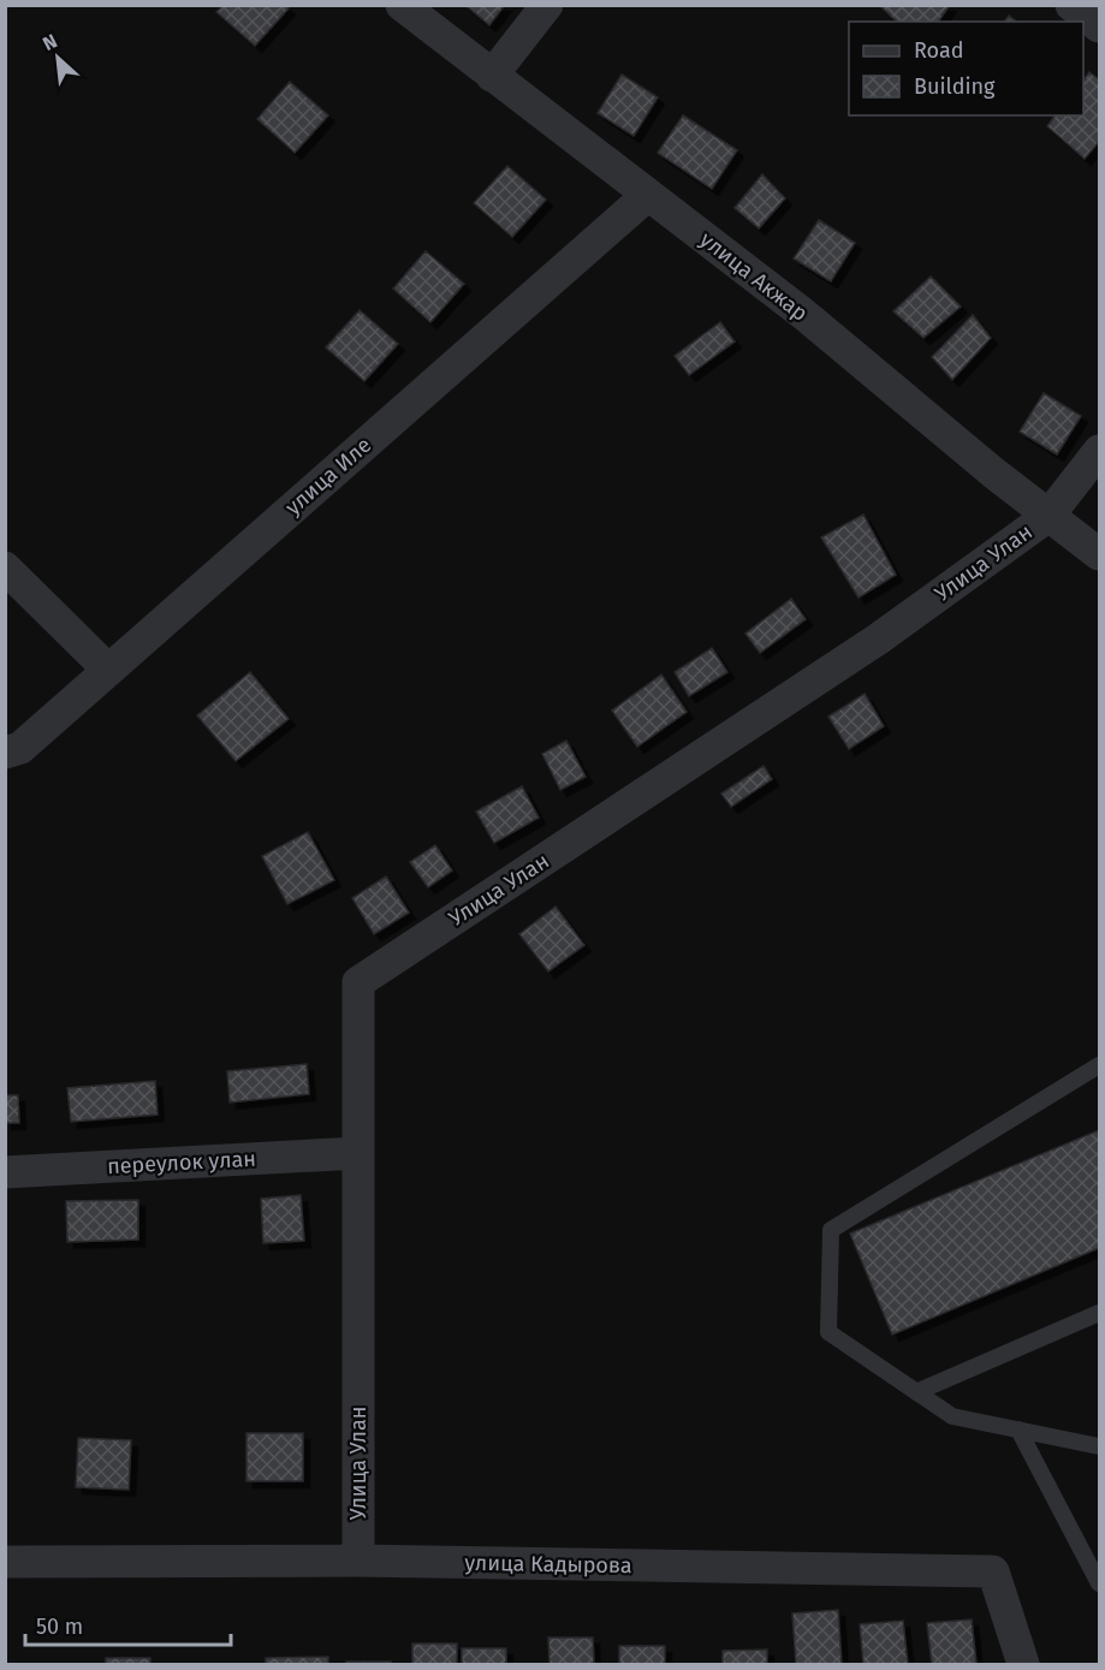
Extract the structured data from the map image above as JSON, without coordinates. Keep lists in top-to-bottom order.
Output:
{
  "streets": {
    "street": [
      "улица Акжар",
      "улица Иле",
      "Улица Улан",
      "переулок улан",
      "улица Кадырова"
    ]
  },
  "crossings": [
    ["улица Акжар", "улица Иле"],
    ["улица Акжар", "Улица Улан"],
    ["Улица Улан", "переулок улан"],
    ["Улица Улан", "улица Кадырова"]
  ],
  "legend": ["Road", "Building"],
  "scale_bar": "50 m",
  "north": "top left"
}
